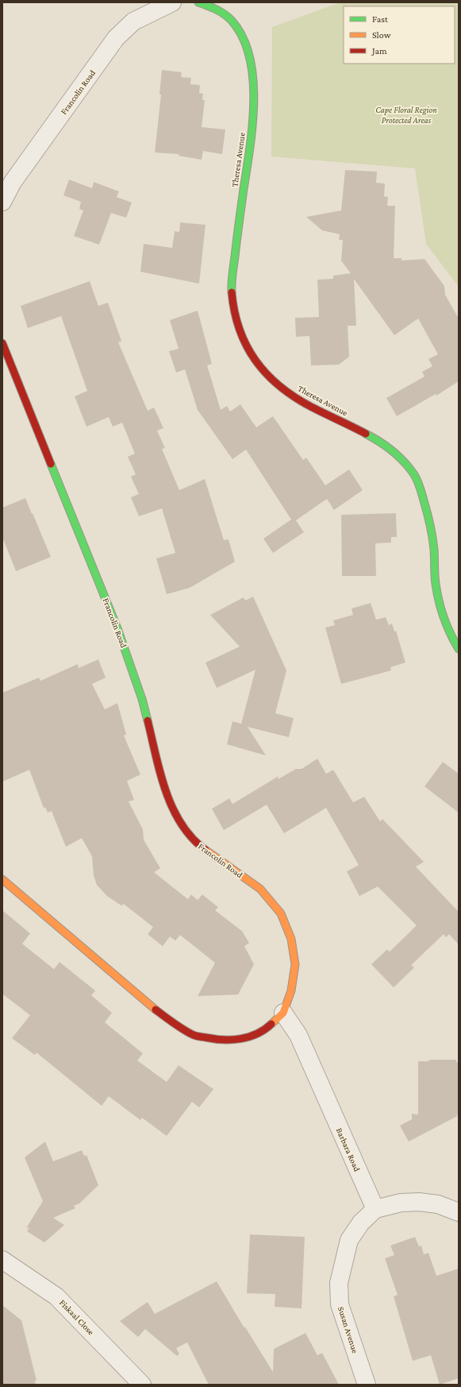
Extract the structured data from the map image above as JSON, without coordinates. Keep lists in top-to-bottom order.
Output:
{
  "streets": {
    "street": [
      "Francolin Road",
      "Theresa Avenue",
      "Barbara Road",
      "Fiskaal Close",
      "Susan Avenue"
    ]
  },
  "crossings": [
    ["Francolin Road", "Barbara Road"],
    ["Barbara Road", "Susan Avenue"]
  ],
  "parks": ["Cape Floral Region Protected Areas"],
  "legend": ["Fast", "Slow", "Jam"]
}
